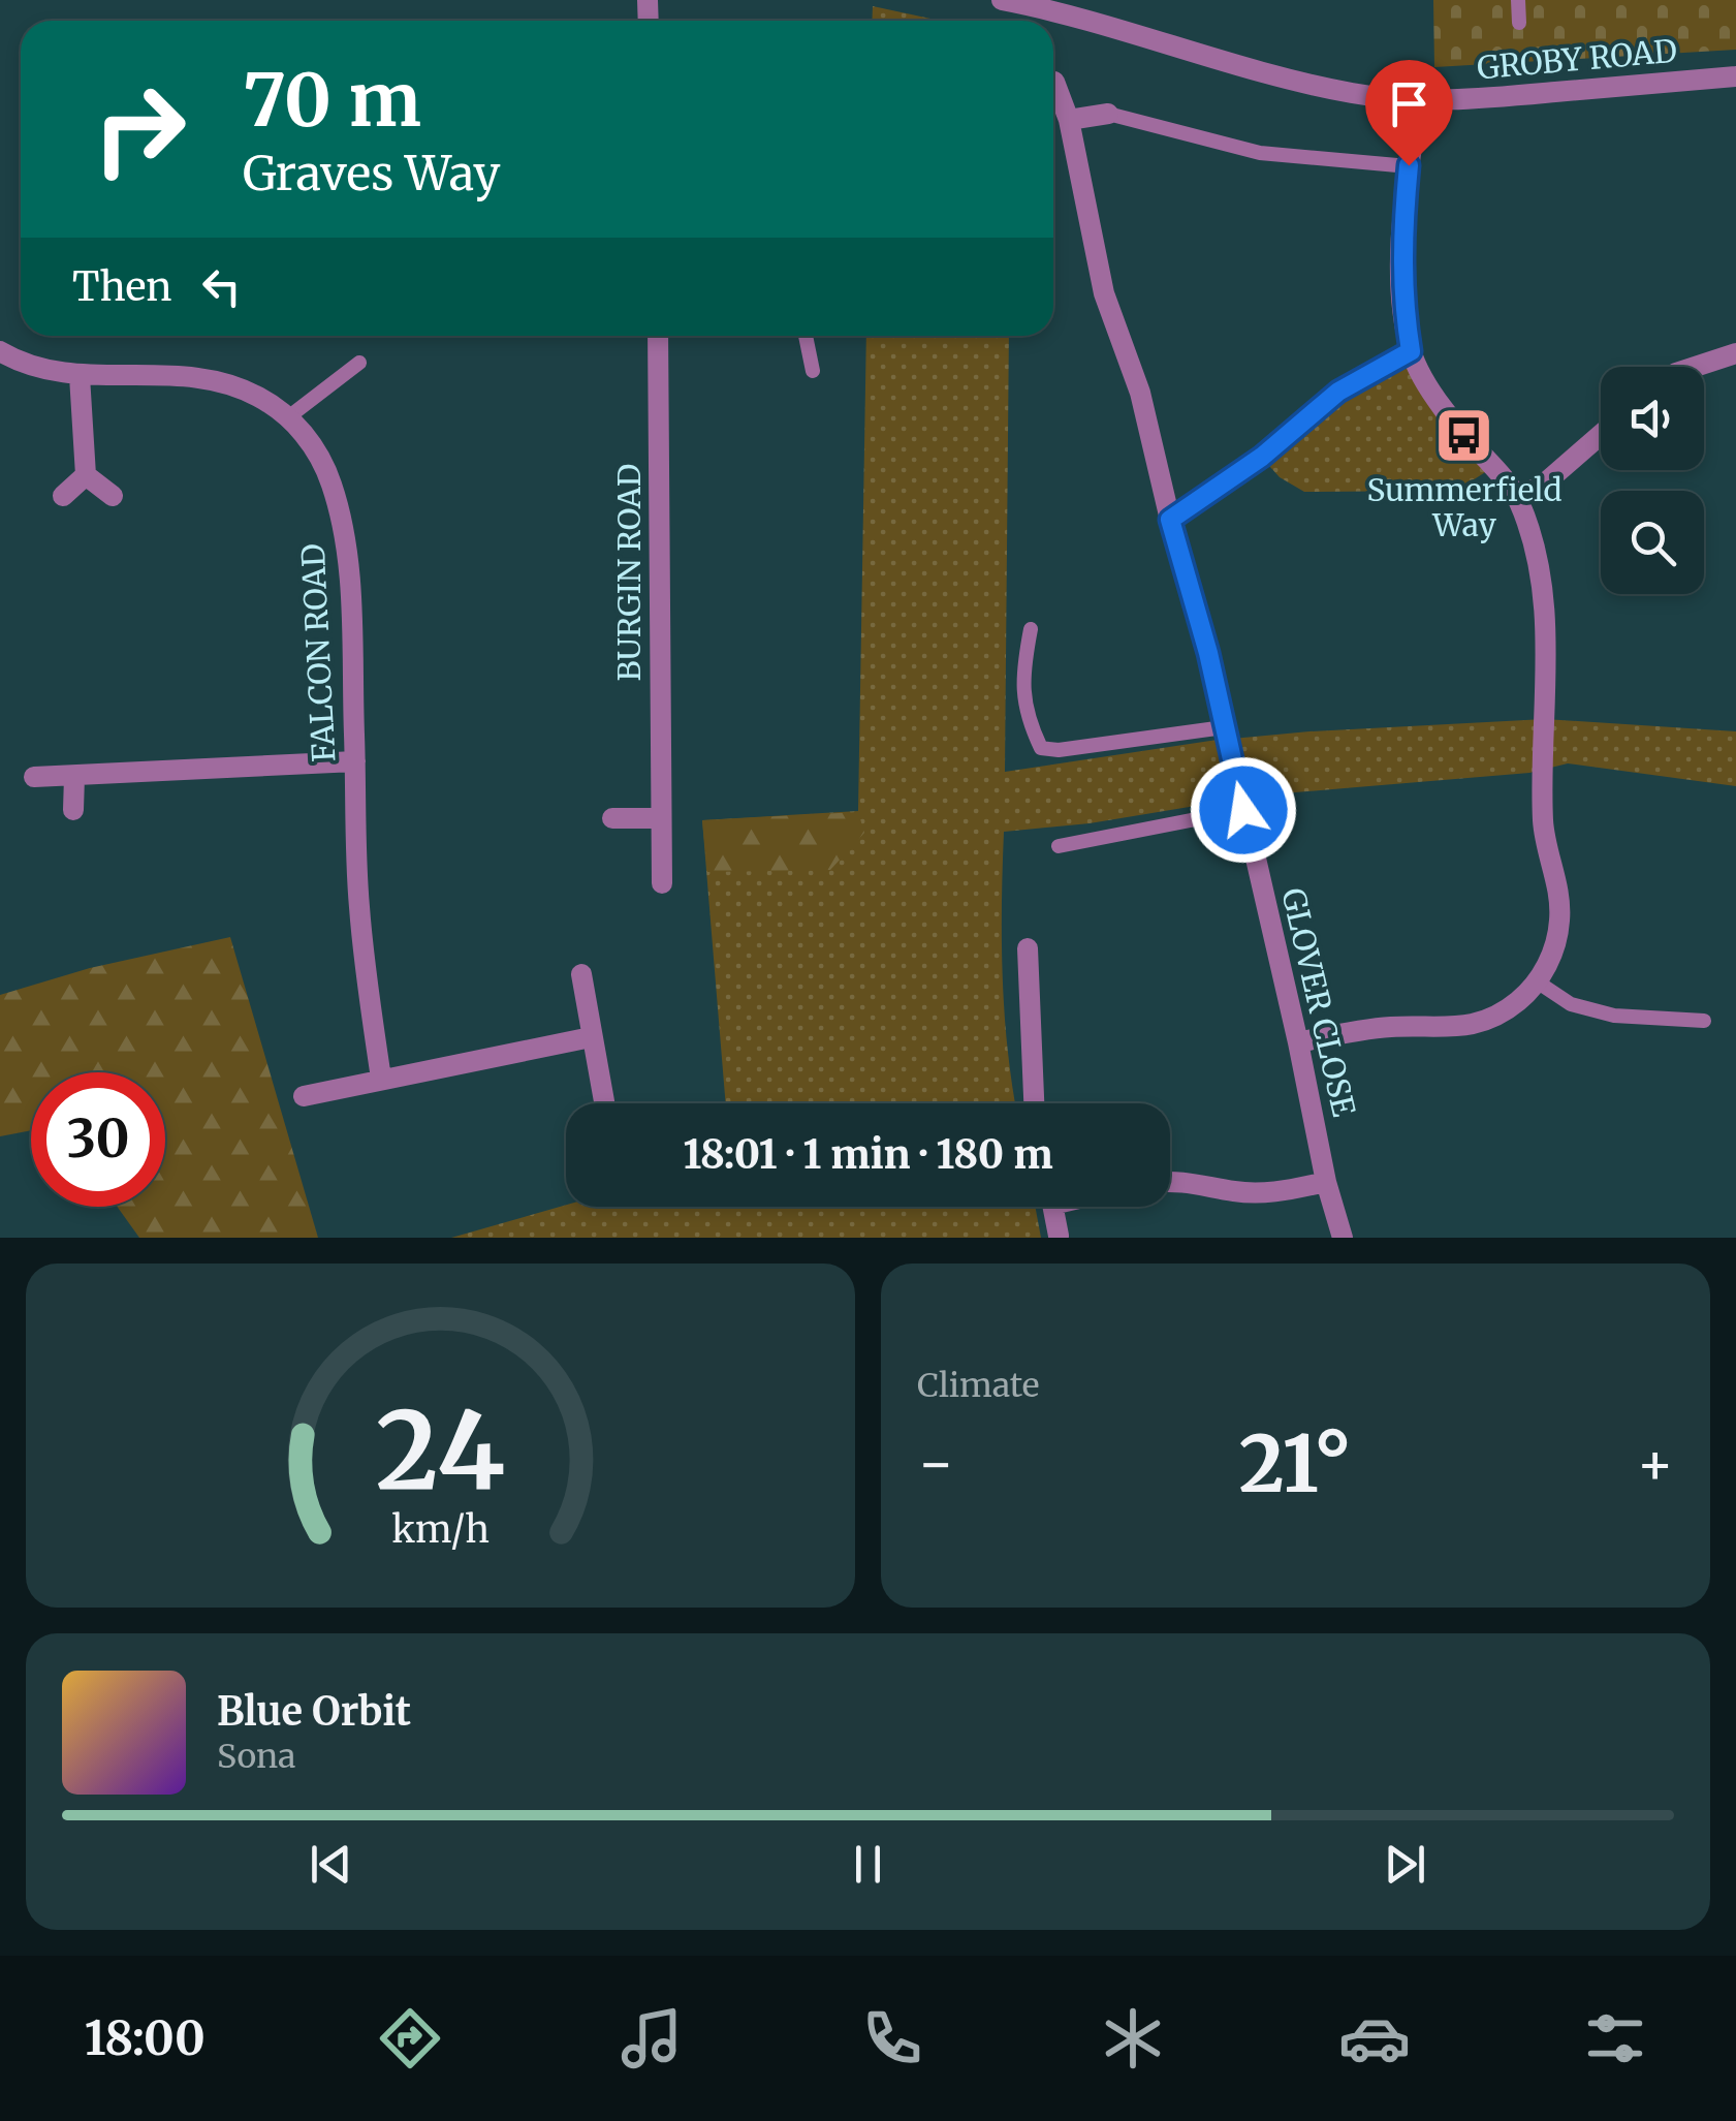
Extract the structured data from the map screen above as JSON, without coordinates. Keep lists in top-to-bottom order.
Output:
{
  "streets": {
    "street": [
      "GROBY ROAD",
      "BURGIN ROAD",
      "FALCON ROAD",
      "GLOVER CLOSE"
    ]
  },
  "places": {
    "bus stop": ["Summerfield Way"]
  },
  "page": {
    "turn": ["70 m", "Graves Way"],
    "then": "Then",
    "limit": "30",
    "trip": "18:01 · 1 min · 180 m",
    "tile": "Climate",
    "heat": ["−", "21°", "+"],
    "song": ["Blue Orbit", "Sona"],
    "tabs": "18:00",
    "gauge": ["24", "km/h"]
  }
}
